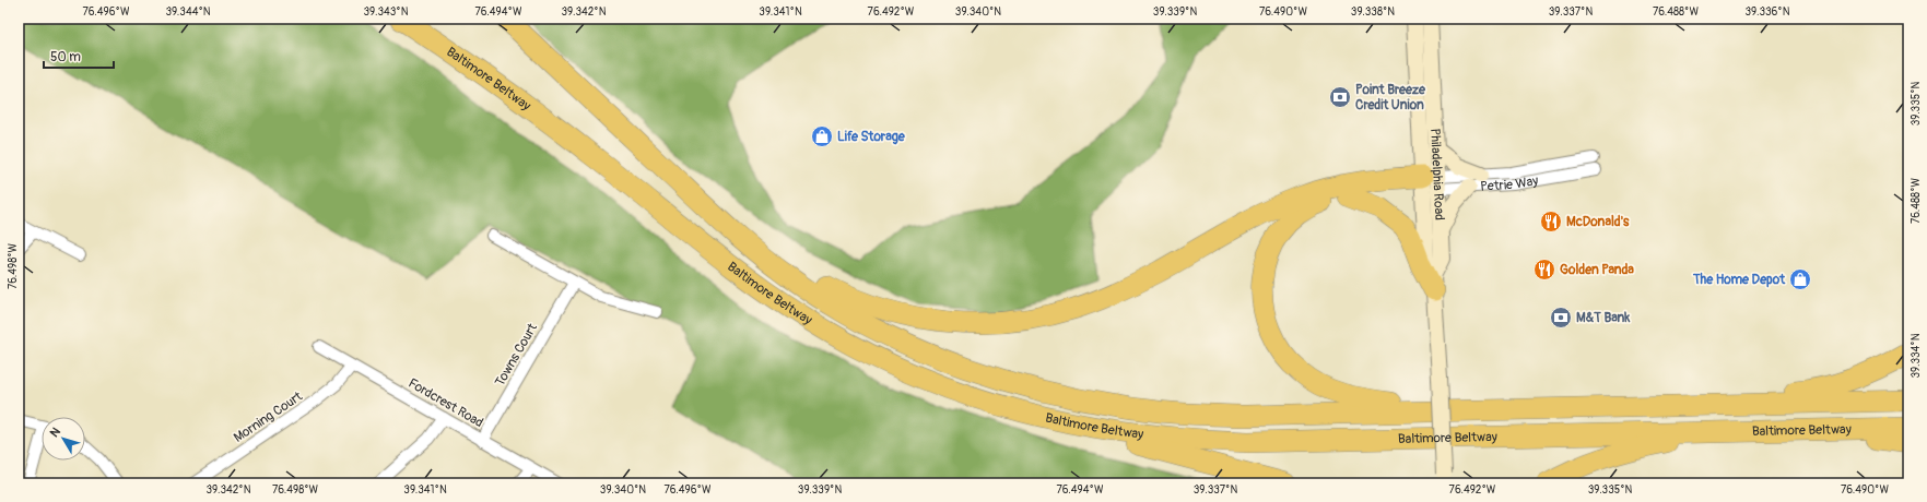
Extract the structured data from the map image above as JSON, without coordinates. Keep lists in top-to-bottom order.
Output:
{
  "streets": {
    "highway": ["Baltimore Beltway"],
    "main road": ["Philadelphia Road"],
    "street": [
      "Petrie Way",
      "Towns Court",
      "Fordcrest Road",
      "Morning Court"
    ]
  },
  "crossings": [
    ["Philadelphia Road", "Petrie Way"],
    ["Towns Court", "Fordcrest Road"],
    ["Fordcrest Road", "Morning Court"]
  ],
  "places": {
    "bank": ["Point Breeze Credit Union", "M&T Bank"],
    "shop": ["Life Storage", "The Home Depot"],
    "restaurant": ["McDonald's", "Golden Panda"]
  },
  "scale_bar": "50 m",
  "north": "top left",
  "coordinates": [
    "76.496°W",
    "39.344°N",
    "39.343°N",
    "76.494°W",
    "39.342°N",
    "39.341°N",
    "76.492°W",
    "39.340°N",
    "39.339°N",
    "76.490°W",
    "39.338°N",
    "39.337°N",
    "76.488°W",
    "39.336°N",
    "39.335°N",
    "76.498°W",
    "39.334°N"
  ]
}
